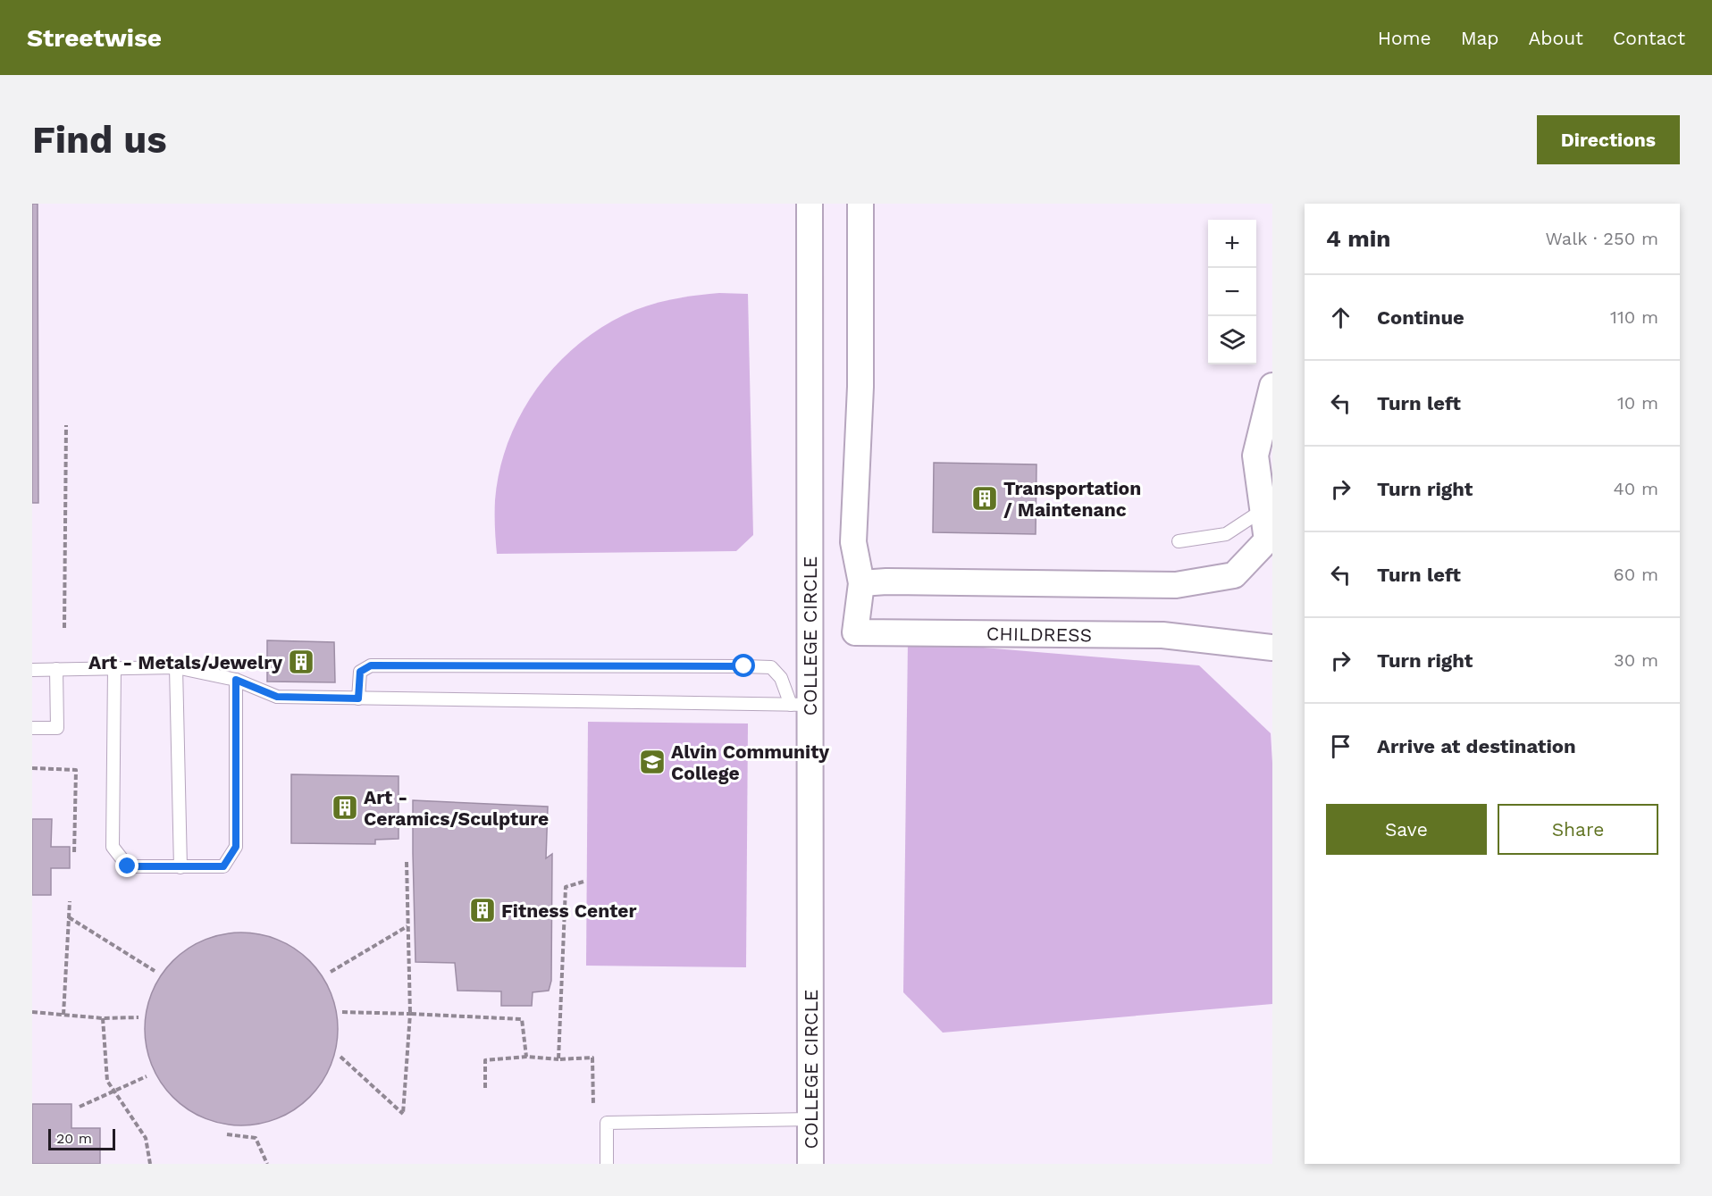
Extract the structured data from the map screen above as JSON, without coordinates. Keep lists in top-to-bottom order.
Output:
{
  "streets": {
    "street": ["CHILDRESS", "COLLEGE CIRCLE"]
  },
  "places": {
    "building": [
      "Transportation / Maintenanc",
      "Art - Metals/Jewelry",
      "Art - Ceramics/Sculpture",
      "Fitness Center"
    ],
    "school or university": ["Alvin Community College"]
  },
  "scale_bar": "20 m",
  "page": {
    "header": "Streetwise",
    "nav": [
      "Home",
      "Map",
      "About",
      "Contact"
    ],
    "buttons": [
      "Directions",
      ["Save", "Share"]
    ],
    "title": "Find us",
    "heading": ["4 min", "Walk · 250 m"],
    "map_buttons": ["+", "−"],
    "list": [
      ["Continue", "110 m"],
      ["Turn left", "10 m"],
      ["Turn right", "40 m"],
      ["Turn left", "60 m"],
      ["Turn right", "30 m"],
      "Arrive at destination"
    ],
    "scale": "20 m"
  }
}
